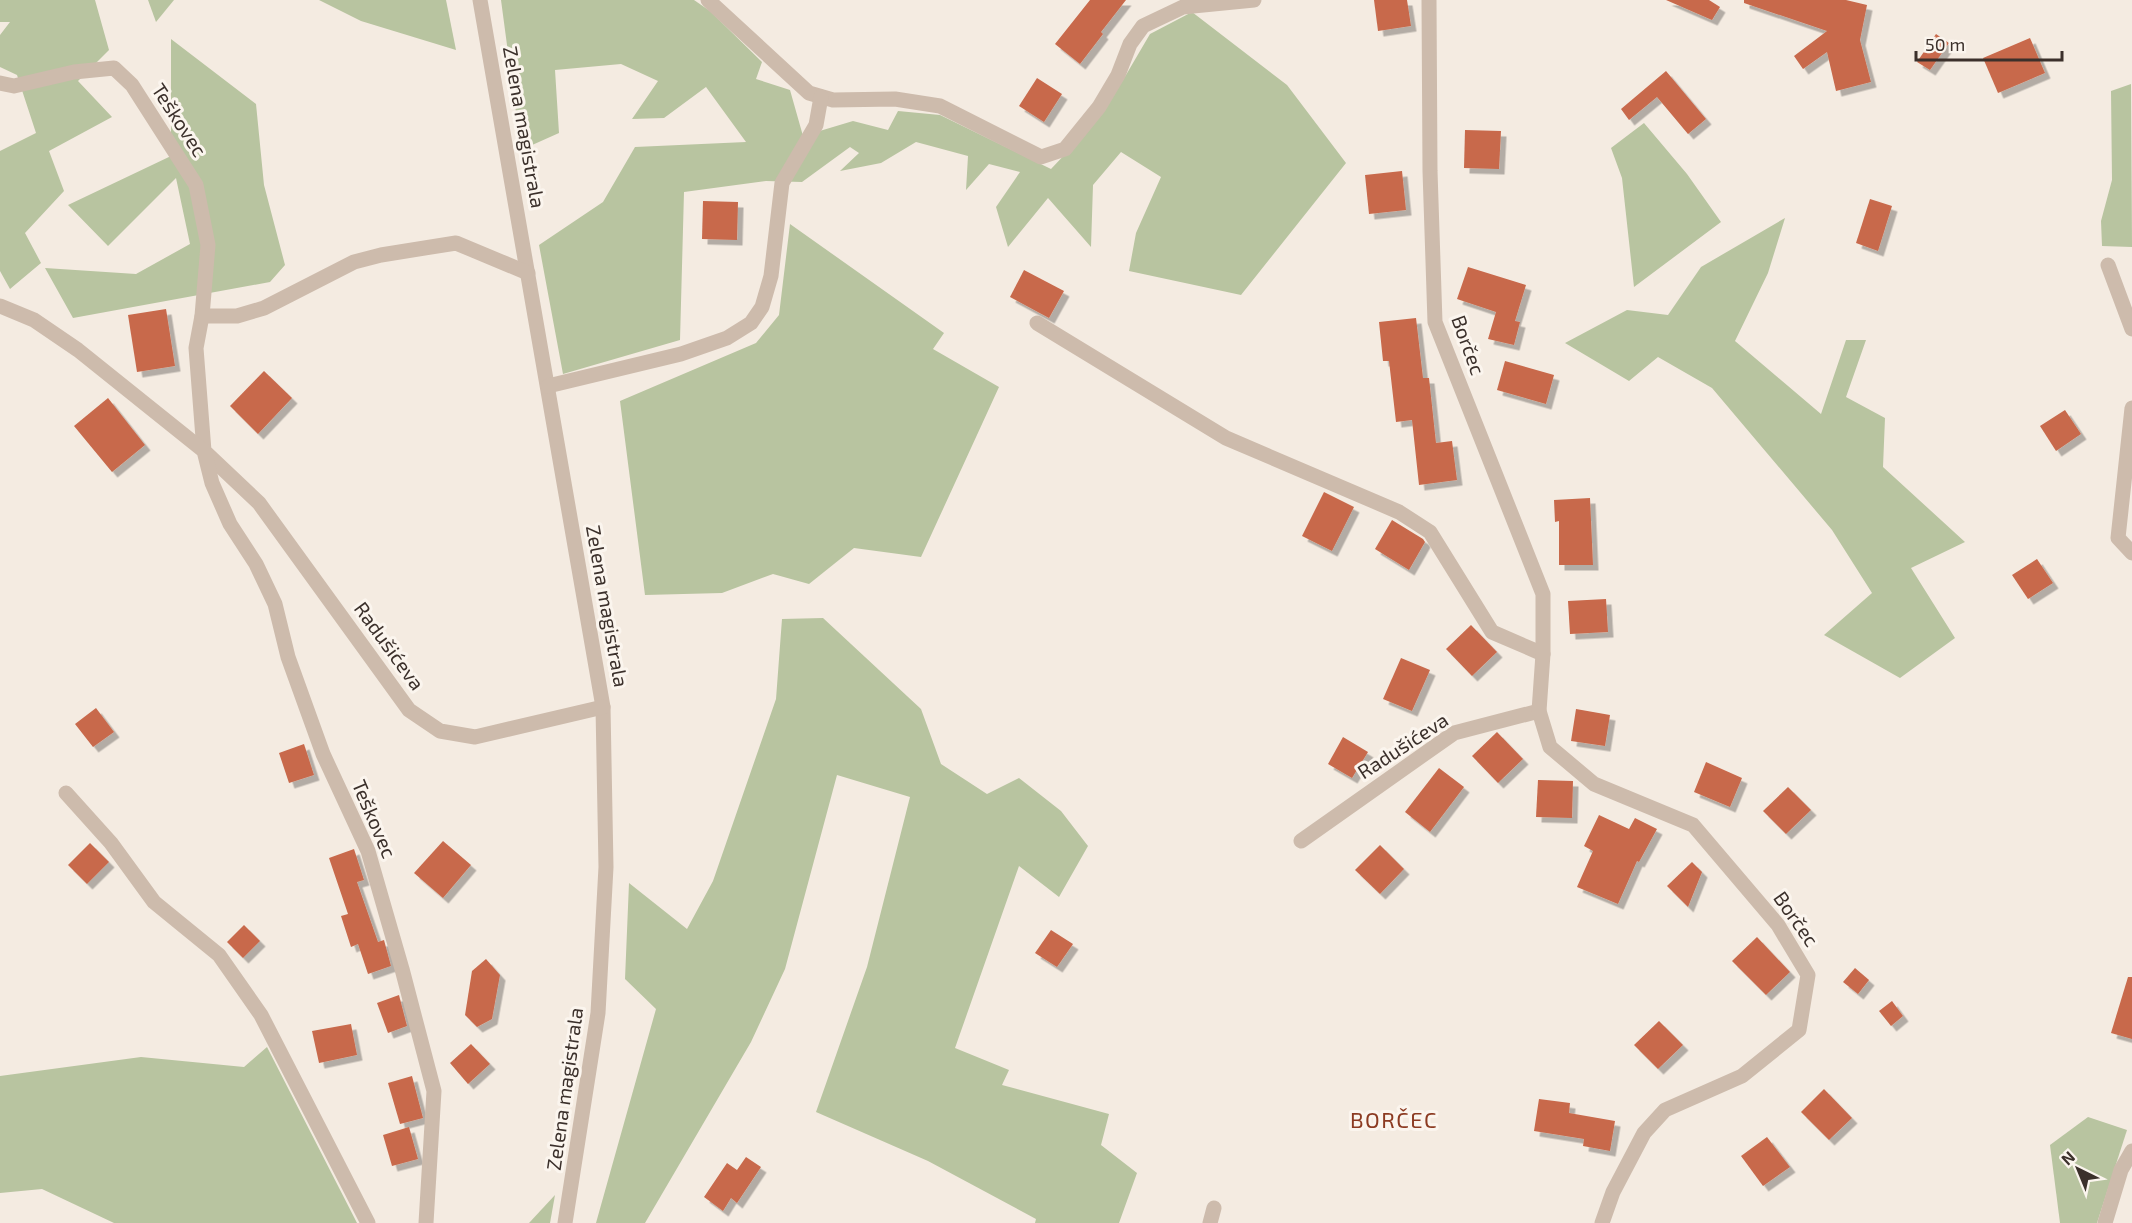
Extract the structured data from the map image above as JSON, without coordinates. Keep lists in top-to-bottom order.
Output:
{
  "streets": {
    "street": [
      "Teškovec",
      "Zelena magistrala",
      "Borčec",
      "Radušićeva"
    ]
  },
  "crossings": [
    ["Teškovec", "Radušićeva"],
    ["Zelena magistrala", "Radušićeva"],
    ["Borčec", "Radušićeva"]
  ],
  "districts": ["BORČEC"],
  "scale_bar": "50 m",
  "north": "top left"
}
